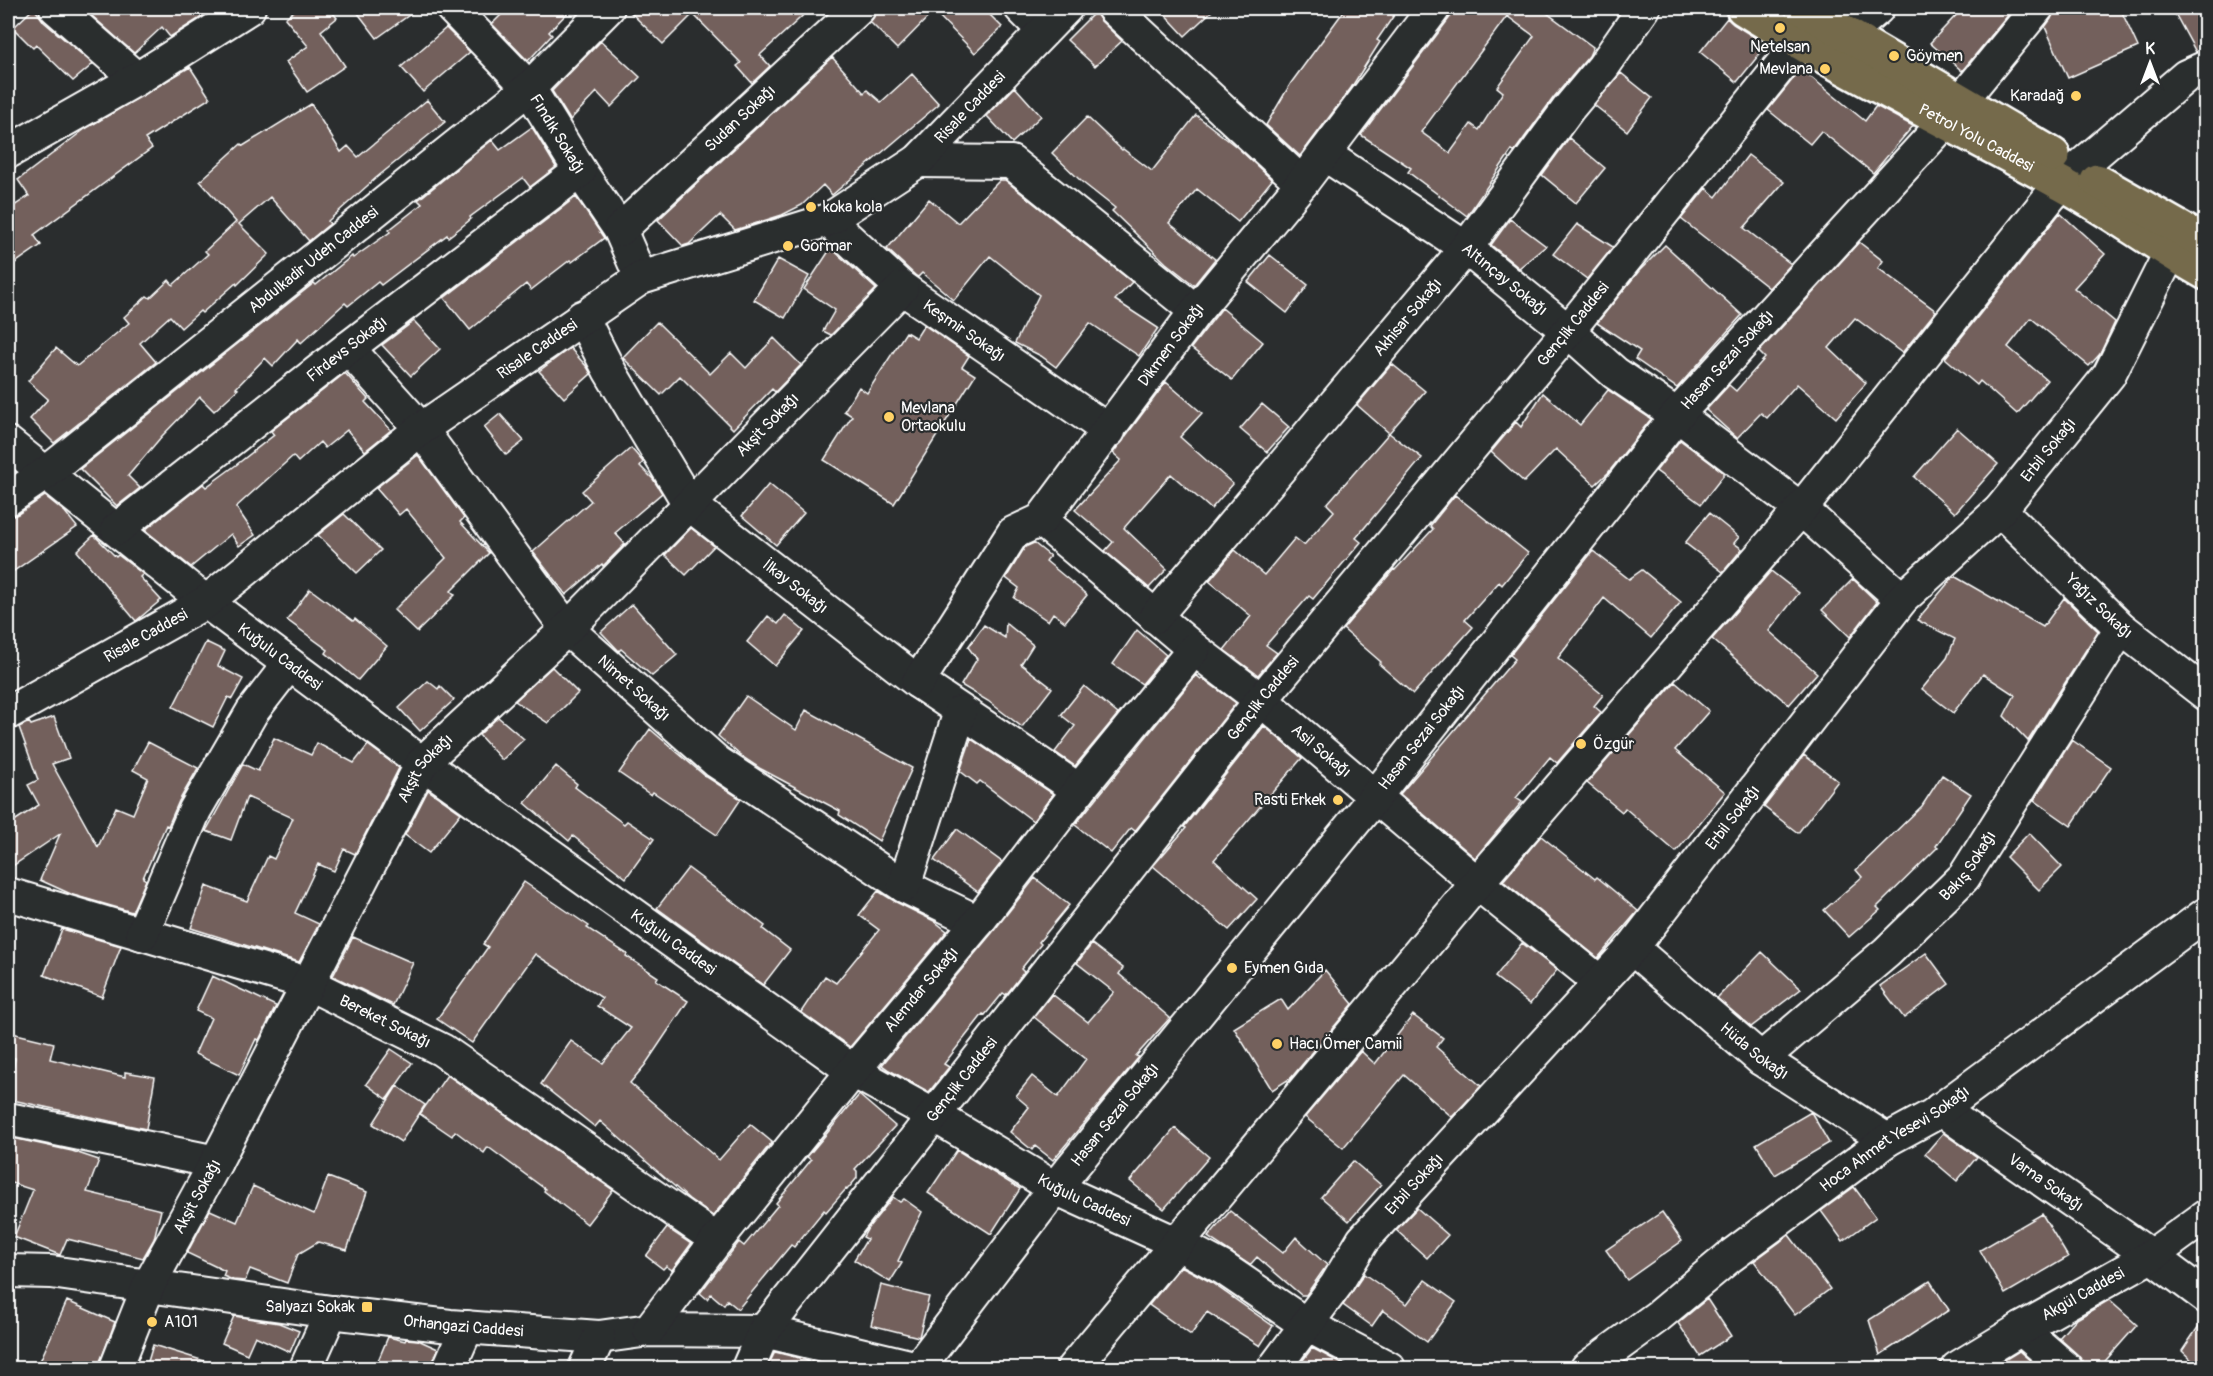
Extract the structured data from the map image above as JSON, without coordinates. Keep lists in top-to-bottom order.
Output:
{
  "streets": {
    "main road": ["Petrol Yolu Caddesi"],
    "street": [
      "Risale Caddesi",
      "Sudan Sokağı",
      "Fındık Sokağı",
      "Abdulkadir Udeh Caddesi",
      "Altınçay Sokağı",
      "Akhisar Sokağı",
      "Gençlik Caddesi",
      "Keşmir Sokağı",
      "Dikmen Sokağı",
      "Firdevs Sokağı",
      "Hasan Sezai Sokağı",
      "Akşit Sokağı",
      "Erbil Sokağı",
      "İlkay Sokağı",
      "Yağız Sokağı",
      "Kuğulu Caddesi",
      "Nimet Sokağı",
      "Asil Sokağı",
      "Bakış Sokağı",
      "Alemdar Sokağı",
      "Bereket Sokağı",
      "Hüda Sokağı",
      "Hoca Ahmet Yesevi Sokağı",
      "Varna Sokağı",
      "Akgül Caddesi",
      "Orhangazi Caddesi"
    ]
  },
  "crossings": [
    ["Risale Caddesi", "Fındık Sokağı"],
    ["Risale Caddesi", "Keşmir Sokağı"],
    ["Risale Caddesi", "İlkay Sokağı"],
    ["Risale Caddesi", "Kuğulu Caddesi"],
    ["Risale Caddesi", "Nimet Sokağı"],
    ["Sudan Sokağı", "Fındık Sokağı"],
    ["Fındık Sokağı", "Abdulkadir Udeh Caddesi"],
    ["Fındık Sokağı", "Firdevs Sokağı"],
    ["Petrol Yolu Caddesi", "Gençlik Caddesi"],
    ["Petrol Yolu Caddesi", "Hasan Sezai Sokağı"],
    ["Petrol Yolu Caddesi", "Erbil Sokağı"],
    ["Abdulkadir Udeh Caddesi", "Kuğulu Caddesi"],
    ["Altınçay Sokağı", "Akhisar Sokağı"],
    ["Altınçay Sokağı", "Gençlik Caddesi"],
    ["Altınçay Sokağı", "Dikmen Sokağı"],
    ["Altınçay Sokağı", "Hasan Sezai Sokağı"],
    ["Altınçay Sokağı", "Erbil Sokağı"],
    ["Akhisar Sokağı", "Asil Sokağı"],
    ["Gençlik Caddesi", "Kuğulu Caddesi"],
    ["Gençlik Caddesi", "Asil Sokağı"],
    ["Gençlik Caddesi", "Orhangazi Caddesi"],
    ["Keşmir Sokağı", "Dikmen Sokağı"],
    ["Keşmir Sokağı", "Akşit Sokağı"],
    ["Dikmen Sokağı", "İlkay Sokağı"],
    ["Dikmen Sokağı", "Asil Sokağı"],
    ["Firdevs Sokağı", "Kuğulu Caddesi"],
    ["Firdevs Sokağı", "Nimet Sokağı"],
    ["Hasan Sezai Sokağı", "Kuğulu Caddesi"],
    ["Hasan Sezai Sokağı", "Asil Sokağı"],
    ["Hasan Sezai Sokağı", "Orhangazi Caddesi"],
    ["Akşit Sokağı", "İlkay Sokağı"],
    ["Akşit Sokağı", "Kuğulu Caddesi"],
    ["Akşit Sokağı", "Nimet Sokağı"],
    ["Akşit Sokağı", "Bereket Sokağı"],
    ["Akşit Sokağı", "Orhangazi Caddesi"],
    ["Erbil Sokağı", "Yağız Sokağı"],
    ["Erbil Sokağı", "Kuğulu Caddesi"],
    ["Erbil Sokağı", "Asil Sokağı"],
    ["Erbil Sokağı", "Hüda Sokağı"],
    ["İlkay Sokağı", "Alemdar Sokağı"],
    ["Yağız Sokağı", "Bakış Sokağı"],
    ["Kuğulu Caddesi", "Alemdar Sokağı"],
    ["Nimet Sokağı", "Alemdar Sokağı"],
    ["Asil Sokağı", "Alemdar Sokağı"],
    ["Bakış Sokağı", "Hüda Sokağı"],
    ["Alemdar Sokağı", "Bereket Sokağı"],
    ["Alemdar Sokağı", "Orhangazi Caddesi"],
    ["Hüda Sokağı", "Hoca Ahmet Yesevi Sokağı"],
    ["Hoca Ahmet Yesevi Sokağı", "Varna Sokağı"],
    ["Varna Sokağı", "Akgül Caddesi"]
  ],
  "places": {
    "other": [
      "Netelsan",
      "Göymen",
      "Mevlana",
      "Karadağ",
      "koka kola",
      "Gormar",
      "Mevlana Ortaokulu",
      "Özgür",
      "Rasti Erkek",
      "Eymen Gıda",
      "Hacı Ömer Camii",
      "A101"
    ],
    "transit": ["Salyazı Sokak"]
  },
  "north": "top"
}
